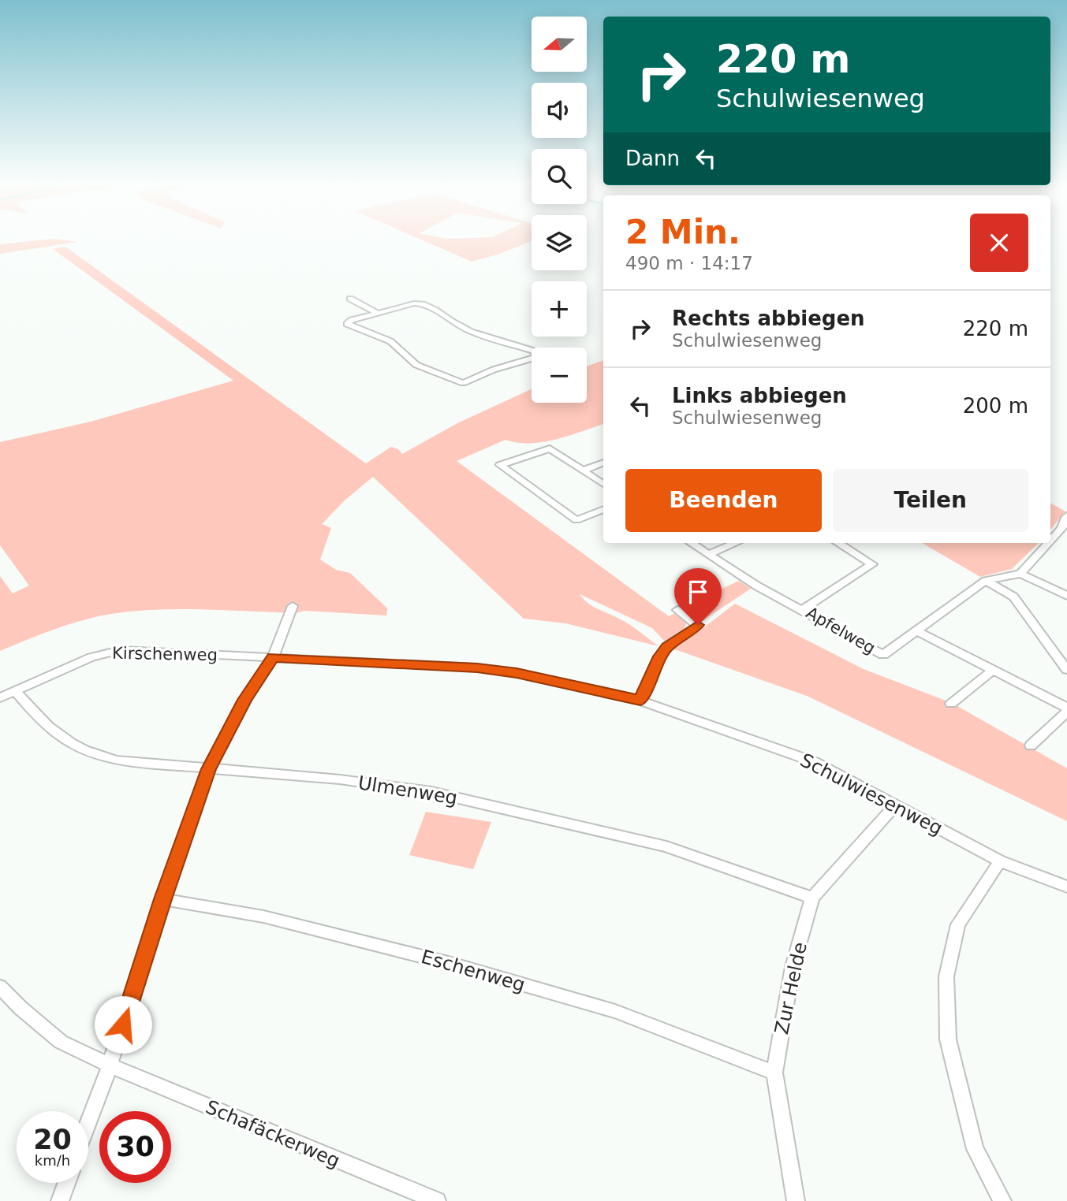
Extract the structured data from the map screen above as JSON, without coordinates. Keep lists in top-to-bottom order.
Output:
{
  "streets": {
    "street": [
      "Apfelweg",
      "Kirschenweg",
      "Ulmenweg",
      "Schulwiesenweg",
      "Eschenweg",
      "Zur Helde",
      "Schafäckerweg"
    ]
  },
  "crossings": [
    ["Kirschenweg", "Ulmenweg"],
    ["Kirschenweg", "Schulwiesenweg"],
    ["Ulmenweg", "Zur Helde"],
    ["Schulwiesenweg", "Zur Helde"],
    ["Eschenweg", "Zur Helde"]
  ],
  "north": "left",
  "page": {
    "map_buttons": ["+", "−"],
    "turn": ["220 m", "Schulwiesenweg"],
    "then": "Dann",
    "heading": ["2 Min.", "490 m · 14:17"],
    "list": [
      {
        "name": "Rechts abbiegen",
        "note": "Schulwiesenweg",
        "value": "220 m"
      },
      {
        "name": "Links abbiegen",
        "note": "Schulwiesenweg",
        "value": "200 m"
      }
    ],
    "buttons": ["Beenden", "Teilen"],
    "speed": "20 km/h",
    "limit": "30"
  }
}
